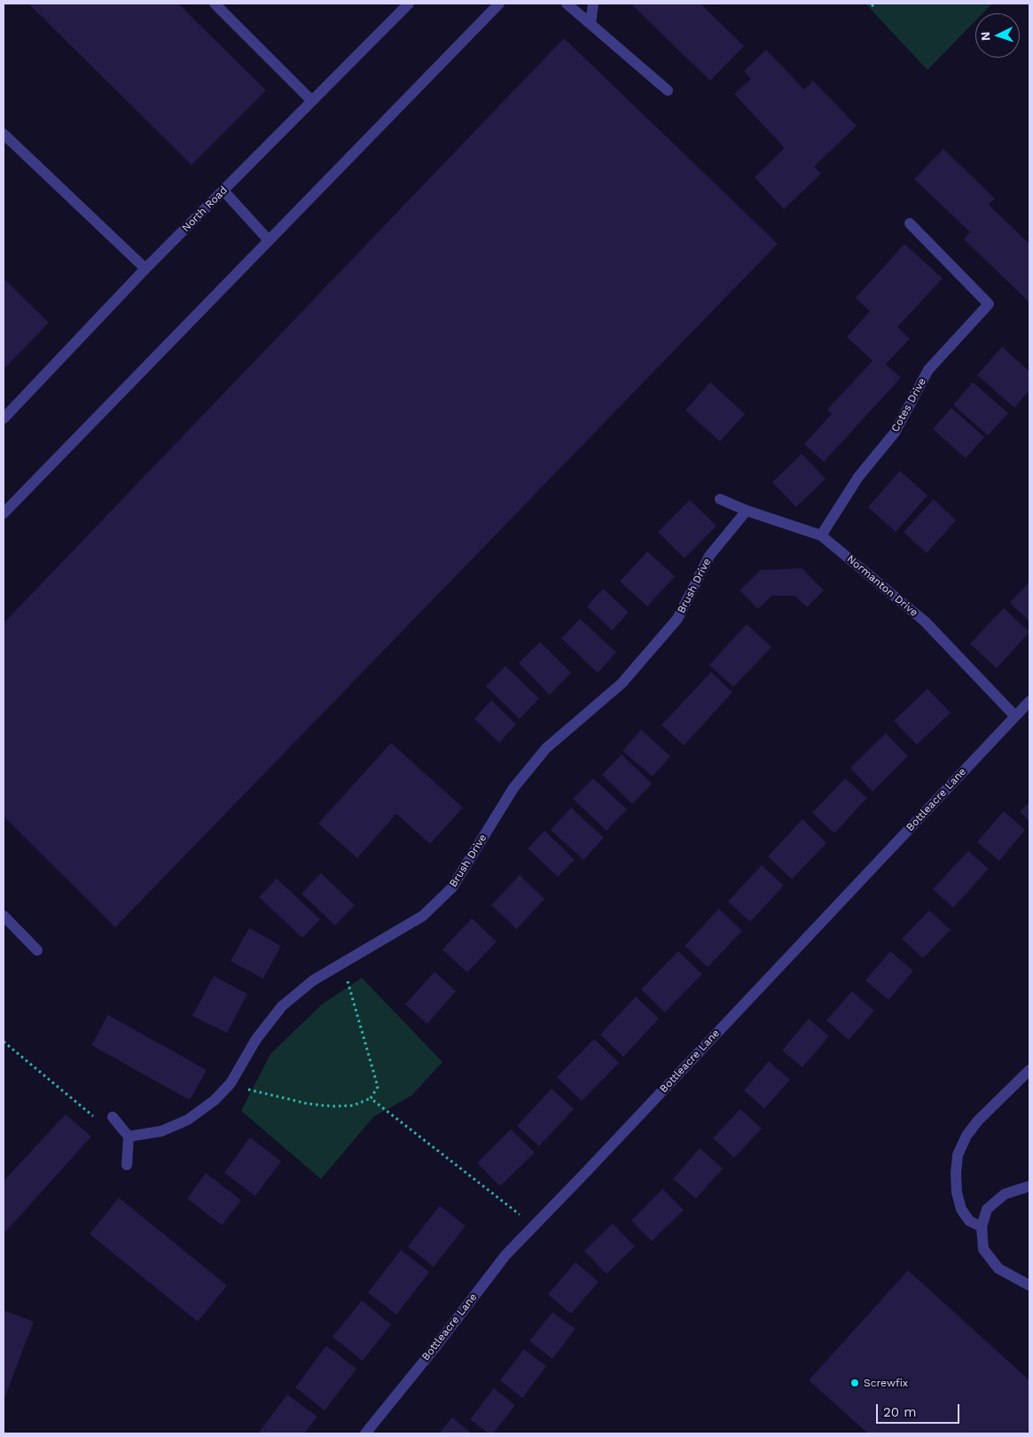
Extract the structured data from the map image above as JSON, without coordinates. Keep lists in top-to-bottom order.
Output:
{
  "streets": {
    "street": [
      "North Road",
      "Cotes Drive",
      "Brush Drive",
      "Normanton Drive",
      "Bottleacre Lane"
    ]
  },
  "crossings": [
    ["Cotes Drive", "Normanton Drive"],
    ["Brush Drive", "Normanton Drive"],
    ["Normanton Drive", "Bottleacre Lane"]
  ],
  "places": ["Screwfix"],
  "scale_bar": "20 m",
  "north": "left"
}
